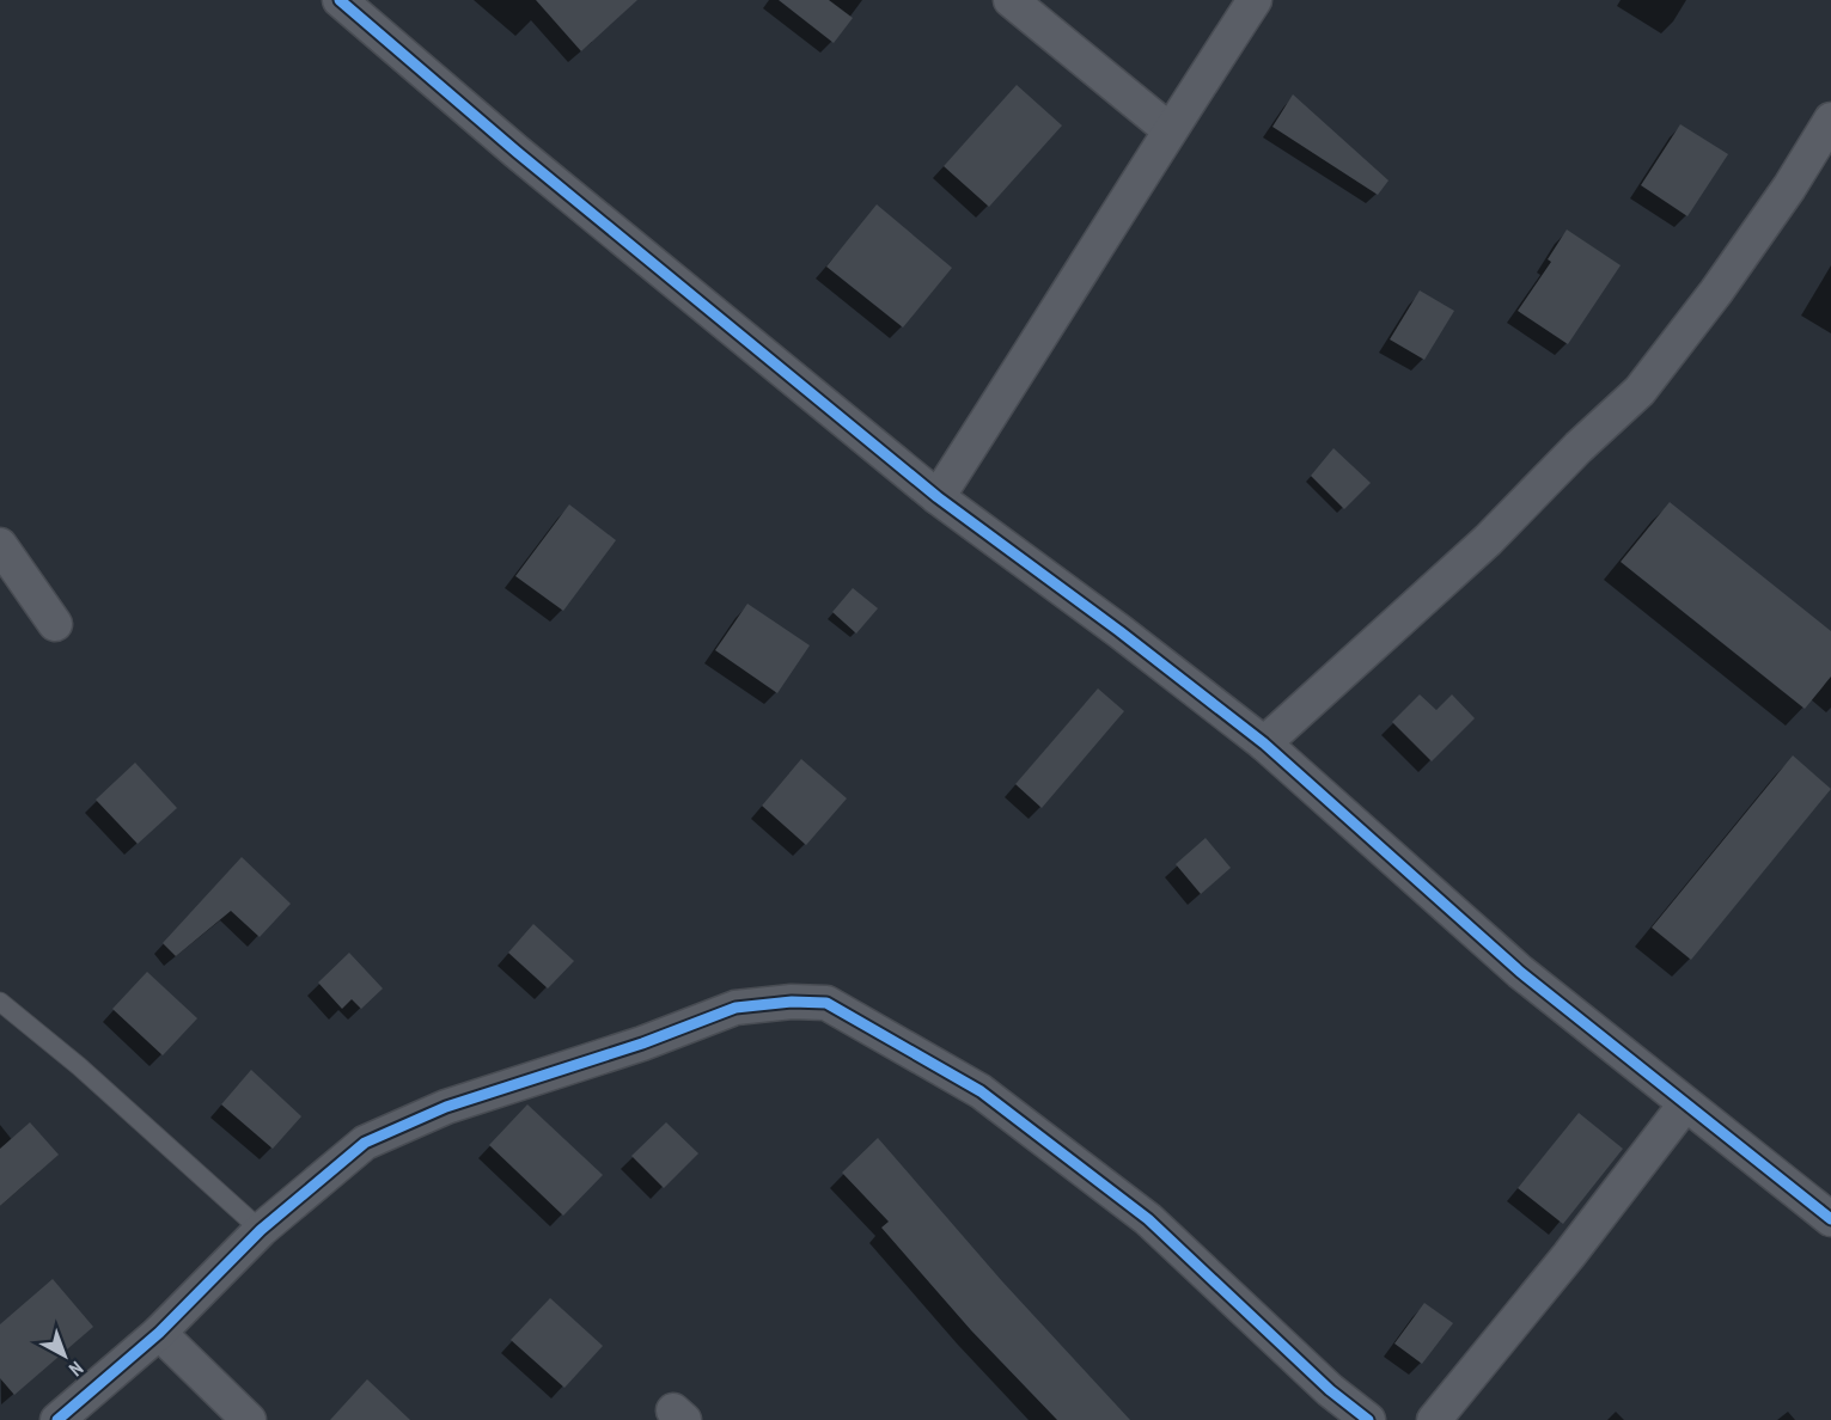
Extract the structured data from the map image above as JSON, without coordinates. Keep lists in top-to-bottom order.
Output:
{
  "north": "bottom right"
}
